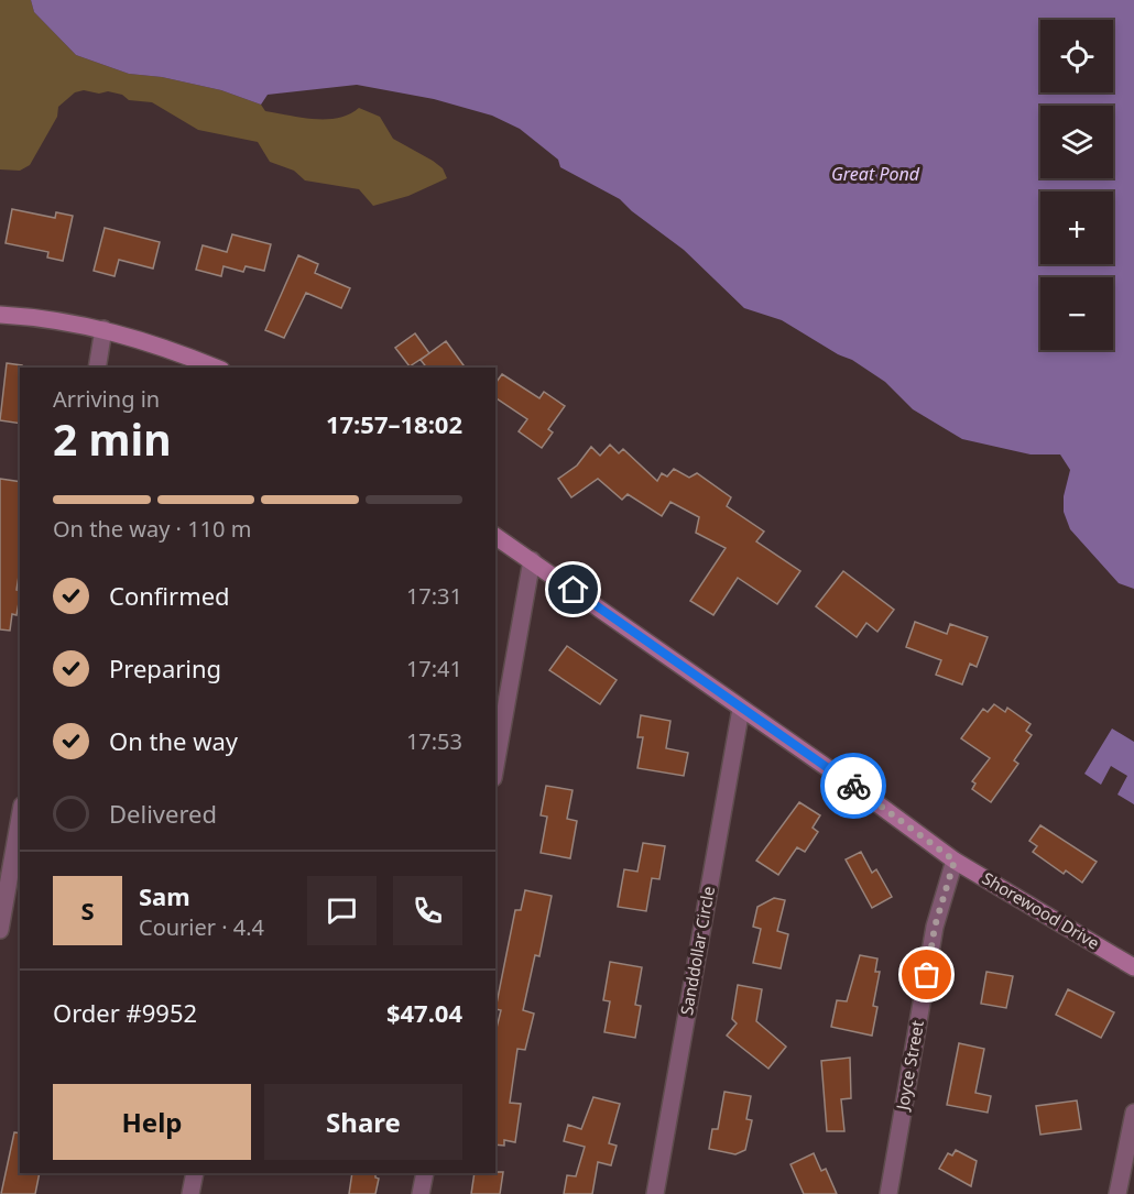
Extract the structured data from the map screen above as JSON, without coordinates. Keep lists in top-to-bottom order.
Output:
{
  "streets": {
    "street": ["Shorewood Drive", "Sanddollar Circle", "Joyce Street"]
  },
  "crossings": [
    ["Shorewood Drive", "Sanddollar Circle"],
    ["Shorewood Drive", "Joyce Street"]
  ],
  "water": ["Great Pond"],
  "page": {
    "map_buttons": ["+", "−"],
    "heading": ["2 min", "Arriving in", "17:57–18:02"],
    "panel": [
      "Sam",
      "Courier · 4.4",
      "Order #9952",
      "$47.04"
    ],
    "bar": "On the way · 110 m",
    "list": [
      ["Confirmed", "17:31"],
      ["Preparing", "17:41"],
      ["On the way", "17:53"],
      "Delivered"
    ],
    "round": "S",
    "buttons": ["Help", "Share"]
  }
}
